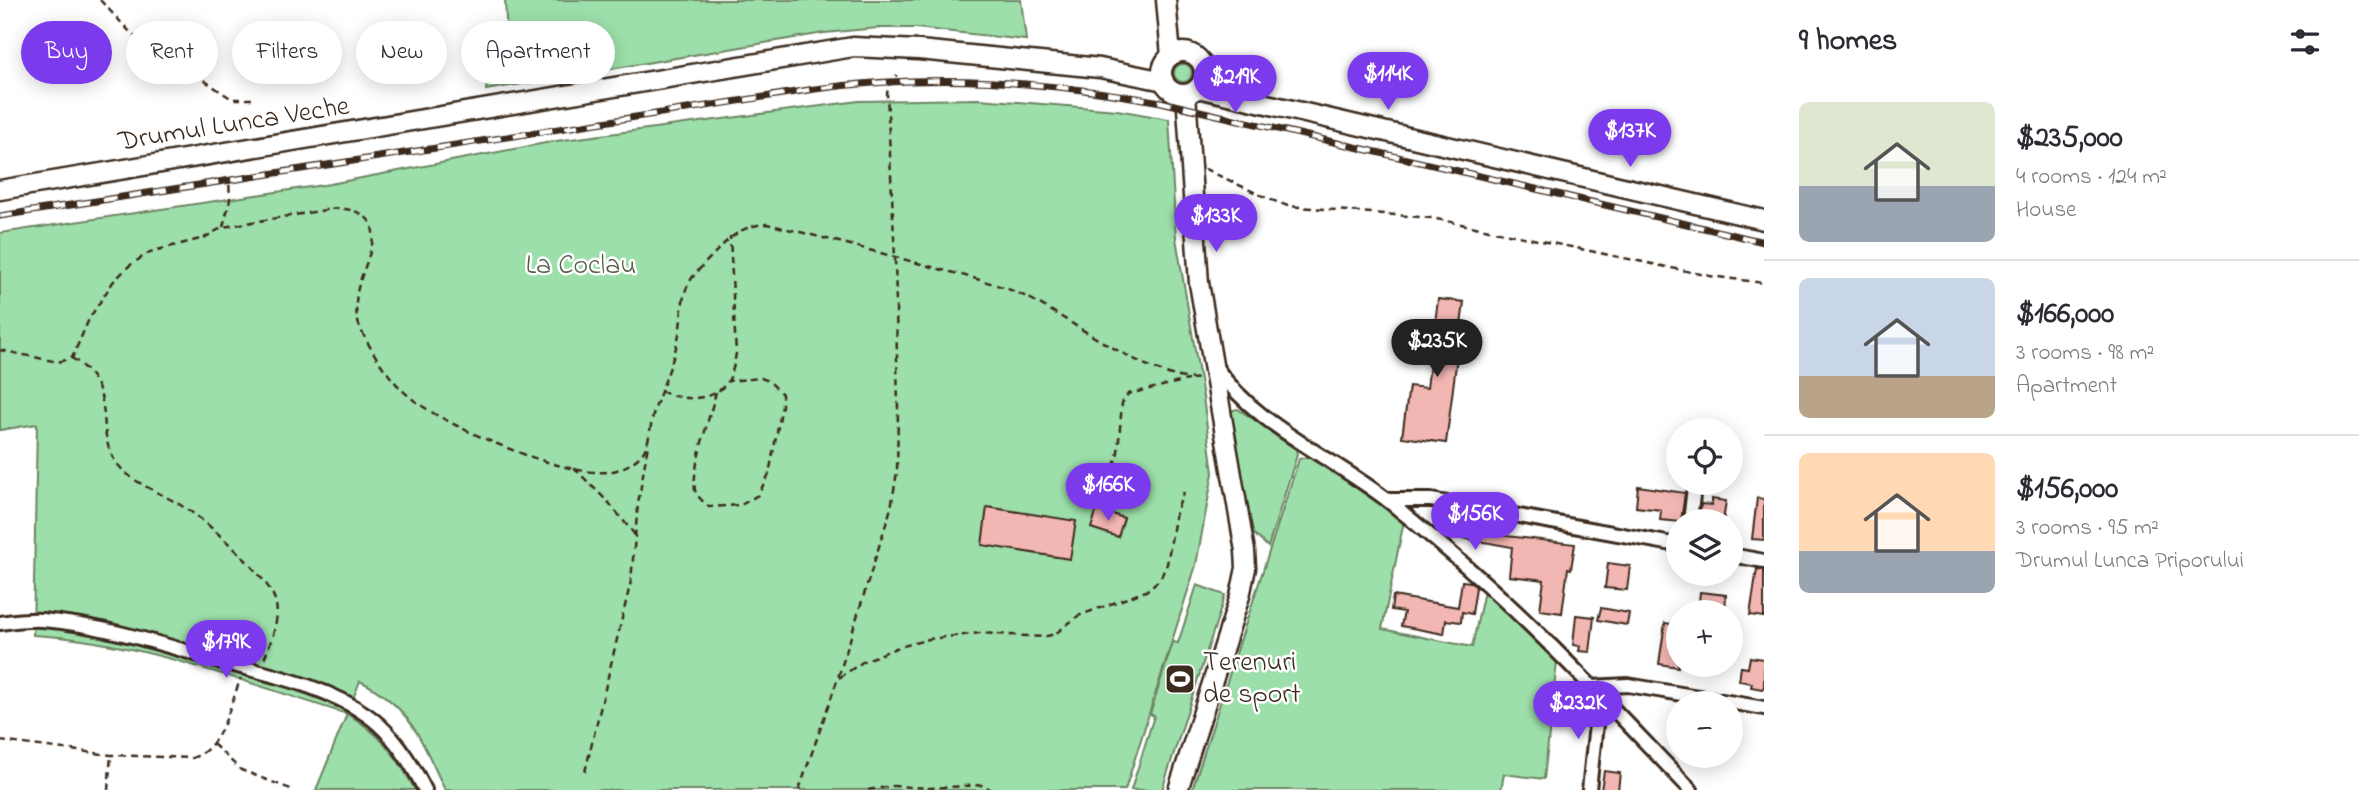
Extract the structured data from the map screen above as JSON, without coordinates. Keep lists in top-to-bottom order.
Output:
{
  "streets": {
    "street": ["Drumul Lunca Veche"]
  },
  "parks": ["La Coclau"],
  "places": {
    "sports": ["Terenuri de sport"]
  },
  "page": {
    "heading": "9 homes",
    "chip": [
      "Buy",
      "Rent",
      "Filters",
      "New",
      "Apartment"
    ],
    "price": [
      "$114K",
      "$219K",
      "$137K",
      "$133K",
      "$235K",
      "$166K",
      "$156K",
      "$179K",
      "$232K"
    ],
    "list": [
      {
        "name": "$235,000",
        "note": "4 rooms · 124 m² · House"
      },
      {
        "name": "$166,000",
        "note": "3 rooms · 98 m² · Apartment"
      },
      {
        "name": "$156,000",
        "note": "3 rooms · 95 m² · Drumul Lunca Priporului"
      }
    ],
    "map_buttons": ["+", "−"]
  }
}
